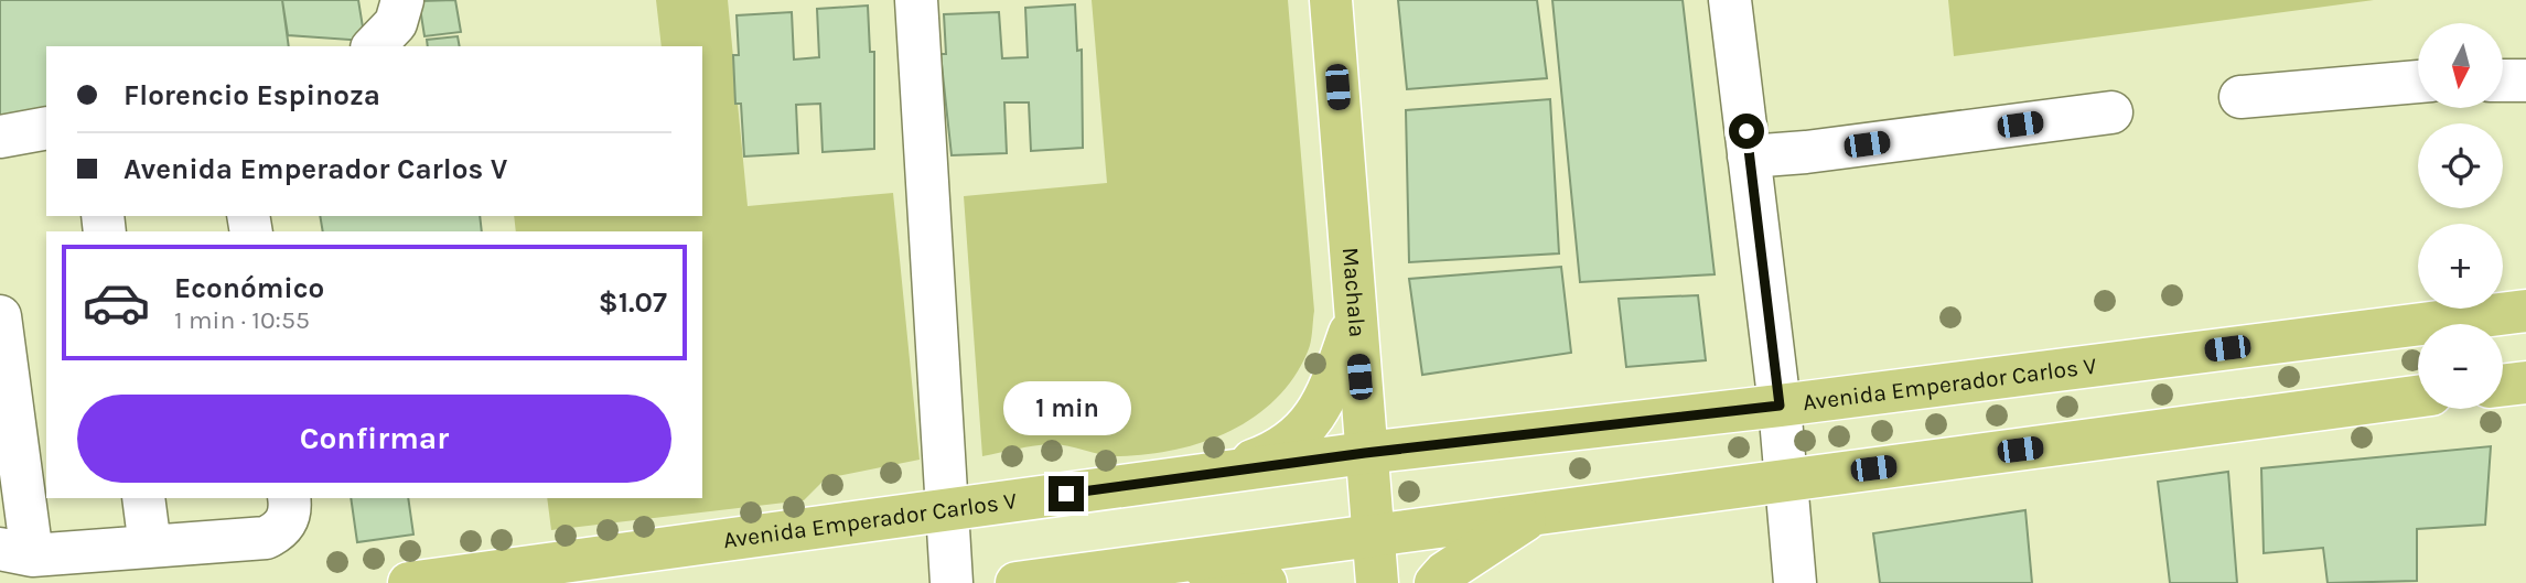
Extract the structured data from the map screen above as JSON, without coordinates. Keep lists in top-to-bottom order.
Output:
{
  "streets": {
    "main road": ["Machala", "Avenida Emperador Carlos V"]
  },
  "crossings": [
    ["Machala", "Avenida Emperador Carlos V"]
  ],
  "north": "bottom",
  "page": {
    "map_buttons": ["+", "−"],
    "banner": ["Florencio Espinoza", "Avenida Emperador Carlos V"],
    "list": [
      {
        "name": "Económico",
        "note": "1 min · 10:55",
        "value": "$1.07"
      }
    ],
    "buttons": "Confirmar",
    "bubble": "1 min"
  }
}
